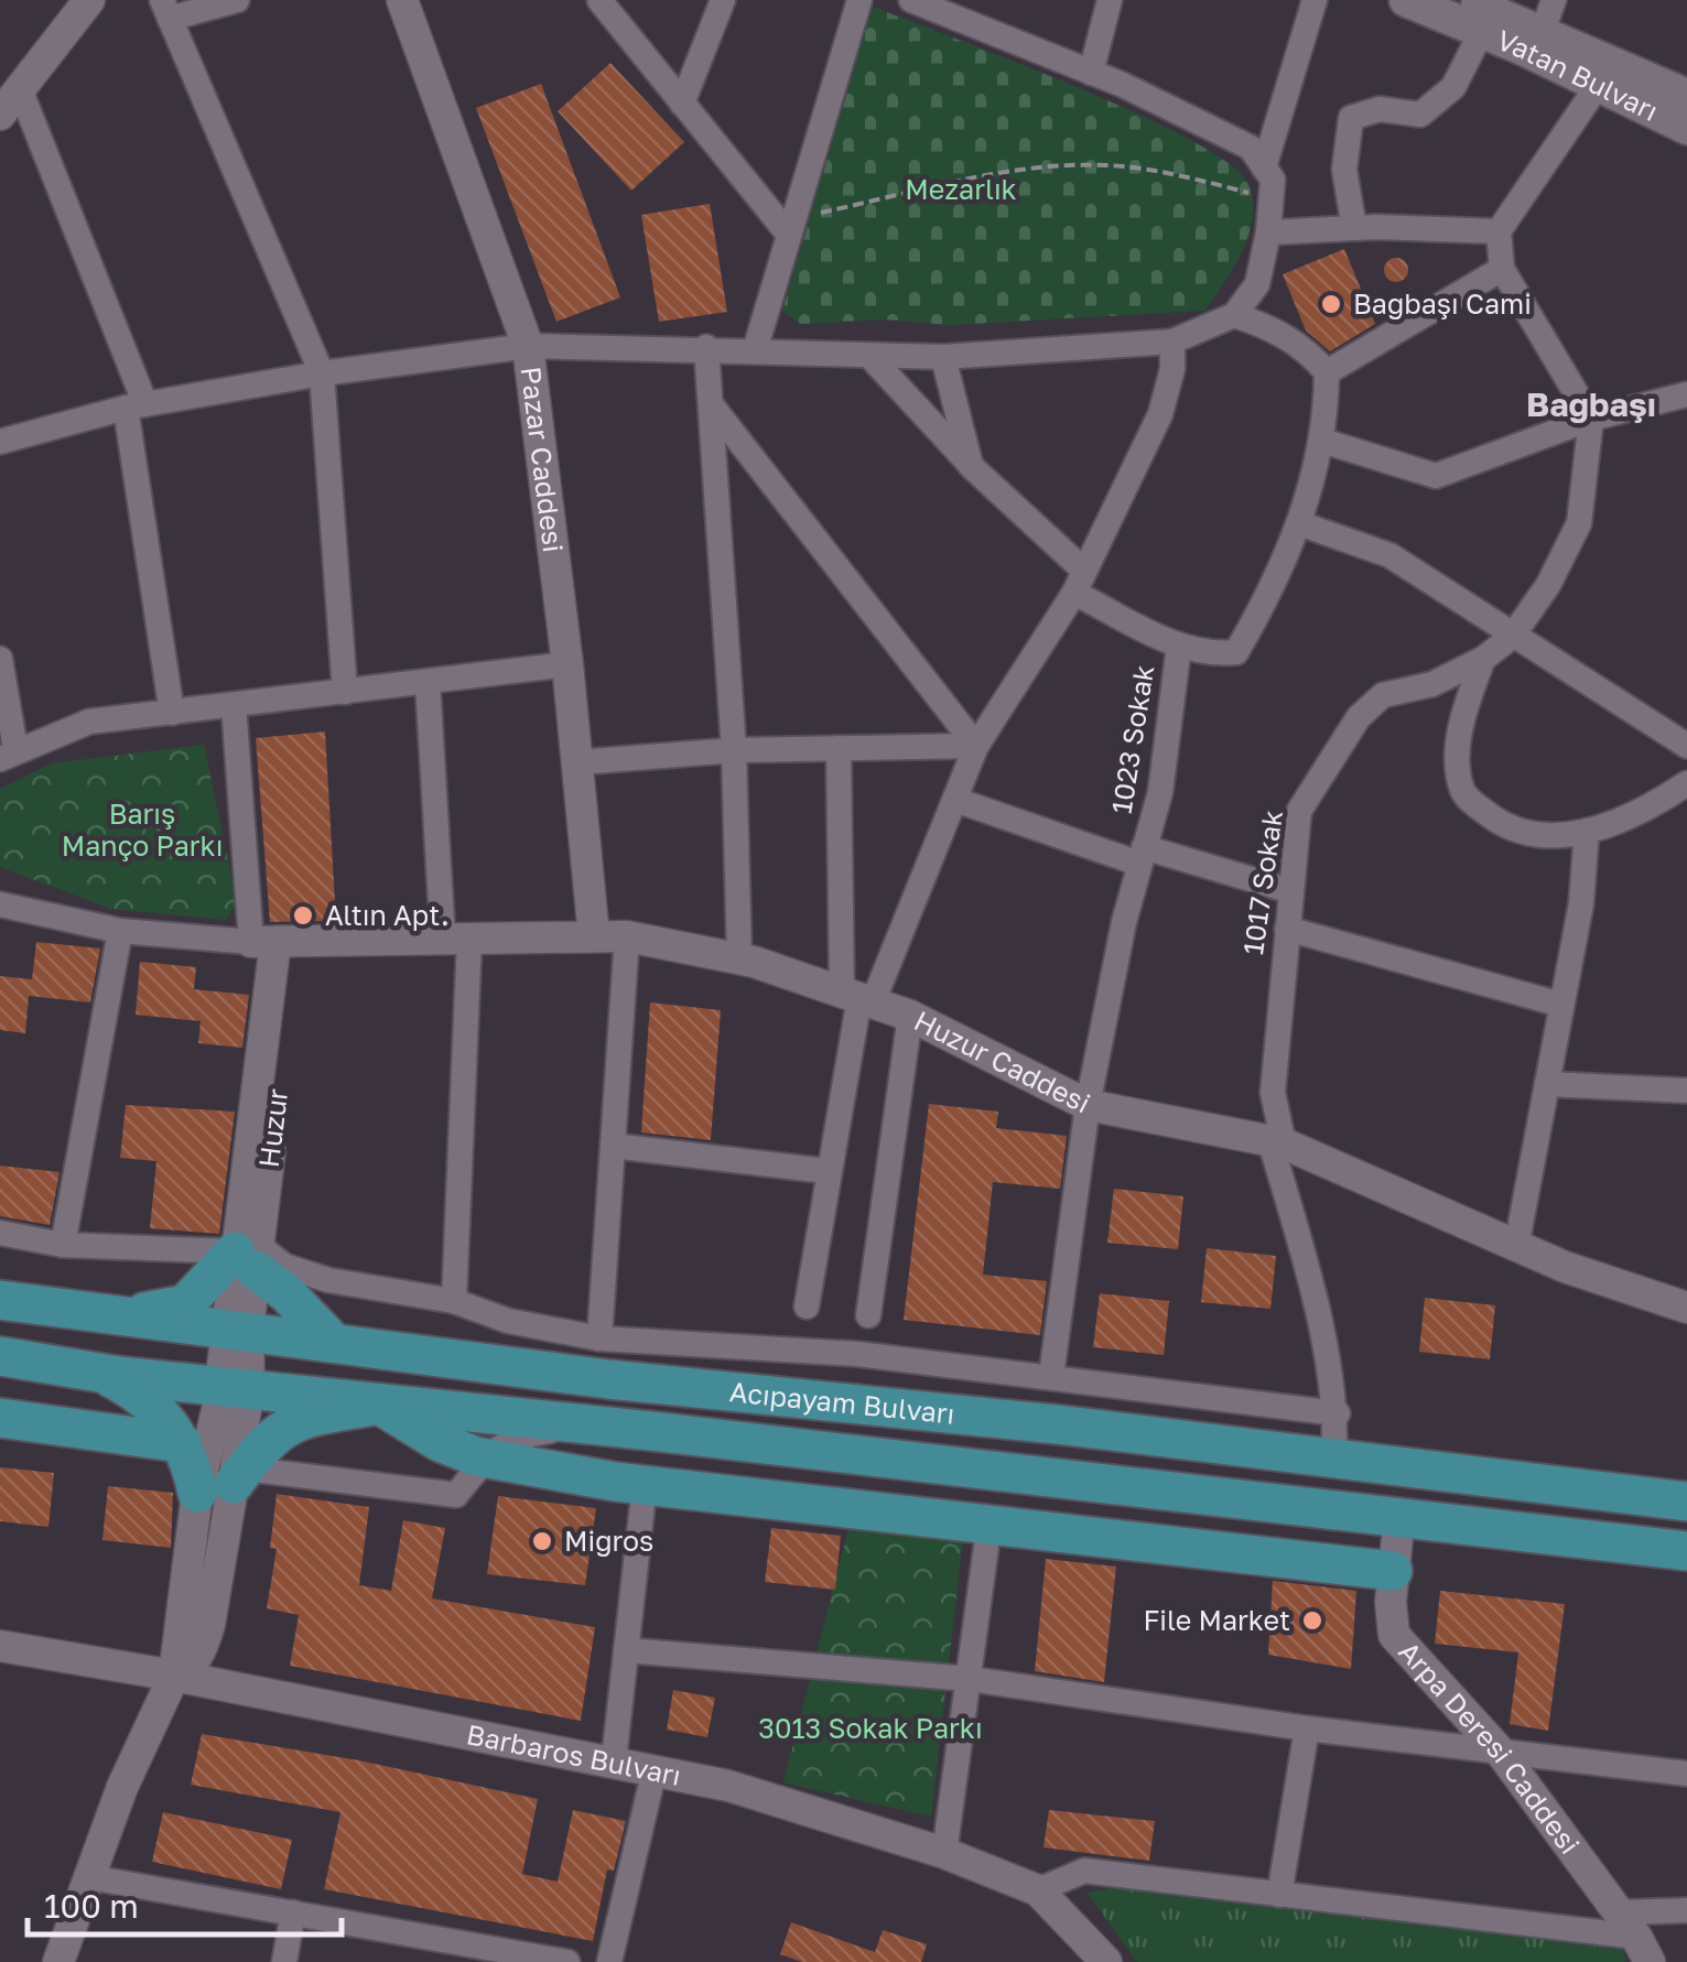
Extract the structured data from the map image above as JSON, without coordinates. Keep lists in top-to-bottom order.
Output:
{
  "streets": {
    "main road": ["Vatan Bulvarı", "Acıpayam Bulvarı"],
    "street": [
      "Pazar Caddesi",
      "1023 Sokak",
      "1017 Sokak",
      "Huzur Caddesi",
      "Huzur",
      "Arpa Deresi Caddesi",
      "Barbaros Bulvarı"
    ]
  },
  "crossings": [
    ["Pazar Caddesi", "Huzur Caddesi"],
    ["1023 Sokak", "Huzur Caddesi"],
    ["1017 Sokak", "Huzur Caddesi"],
    ["1017 Sokak", "Acıpayam Bulvarı"],
    ["Huzur Caddesi", "Huzur"],
    ["Huzur", "Acıpayam Bulvarı"],
    ["Huzur", "Barbaros Bulvarı"],
    ["Acıpayam Bulvarı", "Arpa Deresi Caddesi"]
  ],
  "districts": ["Bağbaşı"],
  "parks": ["Mezarlık", "Barış Manço Parkı", "3013 Sokak Parkı"],
  "places": [
    "Bağbaşı Cami",
    "Altın Apt.",
    "Migros",
    "File Market"
  ],
  "scale_bar": "100 m"
}
